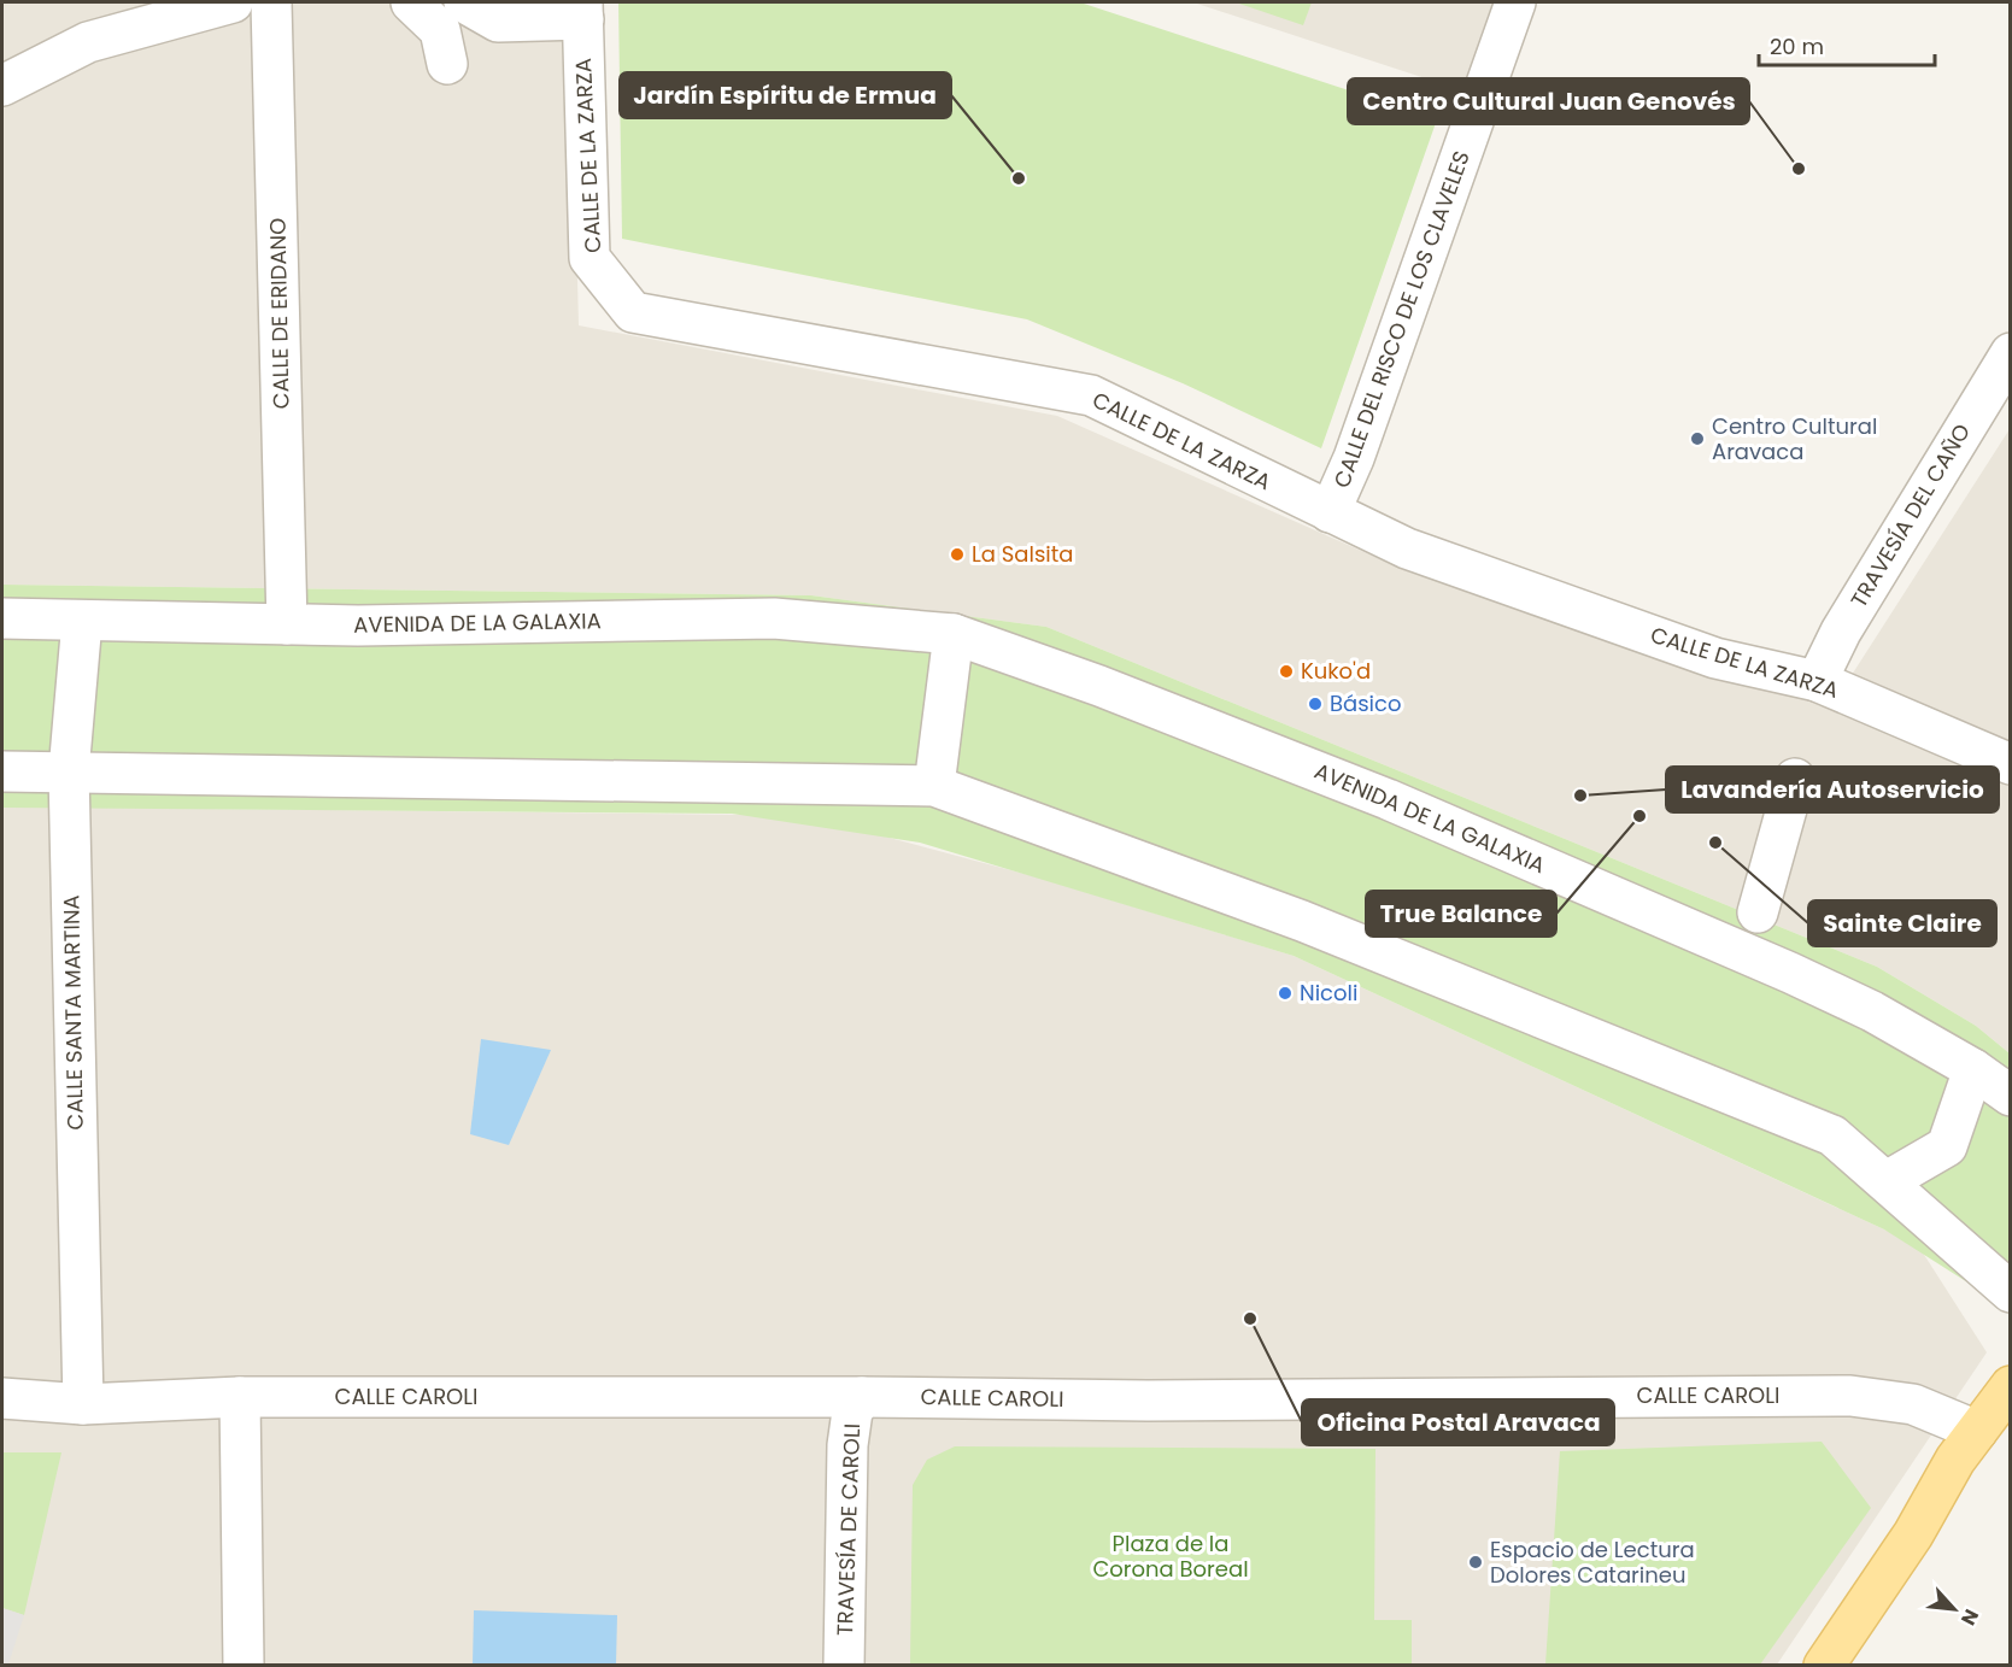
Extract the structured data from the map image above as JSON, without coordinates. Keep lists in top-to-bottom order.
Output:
{
  "streets": {
    "street": [
      "CALLE DE LA ZARZA",
      "CALLE DE ERIDANO",
      "CALLE DEL RISCO DE LOS CLAVELES",
      "TRAVESÍA DEL CAÑO",
      "AVENIDA DE LA GALAXIA",
      "CALLE SANTA MARTINA",
      "CALLE CAROLI",
      "TRAVESÍA DE CAROLI"
    ]
  },
  "crossings": [
    ["CALLE DE LA ZARZA", "CALLE DEL RISCO DE LOS CLAVELES"],
    ["CALLE DE LA ZARZA", "TRAVESÍA DEL CAÑO"],
    ["CALLE DE ERIDANO", "AVENIDA DE LA GALAXIA"],
    ["AVENIDA DE LA GALAXIA", "CALLE SANTA MARTINA"],
    ["CALLE SANTA MARTINA", "CALLE CAROLI"],
    ["CALLE CAROLI", "TRAVESÍA DE CAROLI"]
  ],
  "parks": ["Plaza de la Corona Boreal"],
  "places": [
    "Centro Cultural Juan Genovés",
    "Jardín Espíritu de Ermua",
    "Centro Cultural Aravaca",
    "La Salsita",
    "Kuko'd",
    "Básico",
    "Lavandería Autoservicio",
    "True Balance",
    "Sainte Claire",
    "Nicoli",
    "Oficina Postal Aravaca",
    "Espacio de Lectura Dolores Catarineu"
  ],
  "scale_bar": "20 m",
  "north": "bottom right"
}
